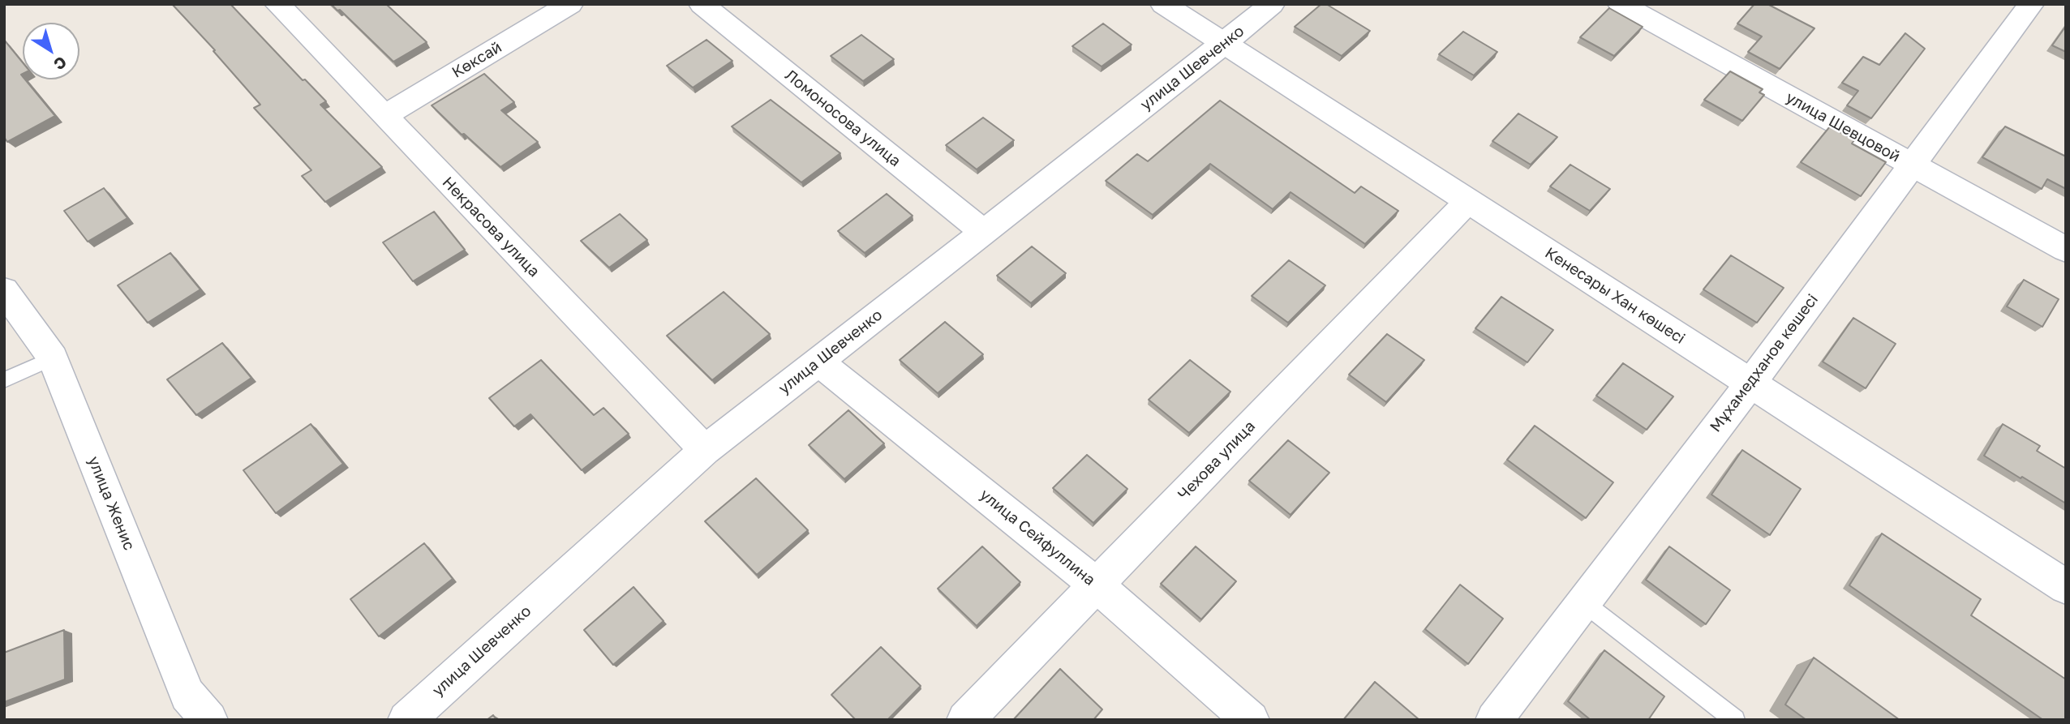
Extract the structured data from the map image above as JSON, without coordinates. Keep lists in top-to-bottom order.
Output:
{
  "streets": {
    "street": [
      "Көксай",
      "улица Шевченко",
      "Ломоносова улица",
      "улица Шевцовой",
      "Некрасова улица",
      "Кенесары Хан көшесі",
      "Мұхамедханов көшесі",
      "Чехова улица",
      "улица Женис",
      "улица Сейфуллина"
    ]
  },
  "crossings": [
    ["Көксай", "Некрасова улица"],
    ["улица Шевченко", "Ломоносова улица"],
    ["улица Шевченко", "Некрасова улица"],
    ["улица Шевченко", "Кенесары Хан көшесі"],
    ["улица Шевченко", "улица Сейфуллина"],
    ["улица Шевцовой", "Мұхамедханов көшесі"],
    ["Кенесары Хан көшесі", "Мұхамедханов көшесі"],
    ["Кенесары Хан көшесі", "Чехова улица"],
    ["Чехова улица", "улица Сейфуллина"]
  ],
  "north": "bottom right"
}
